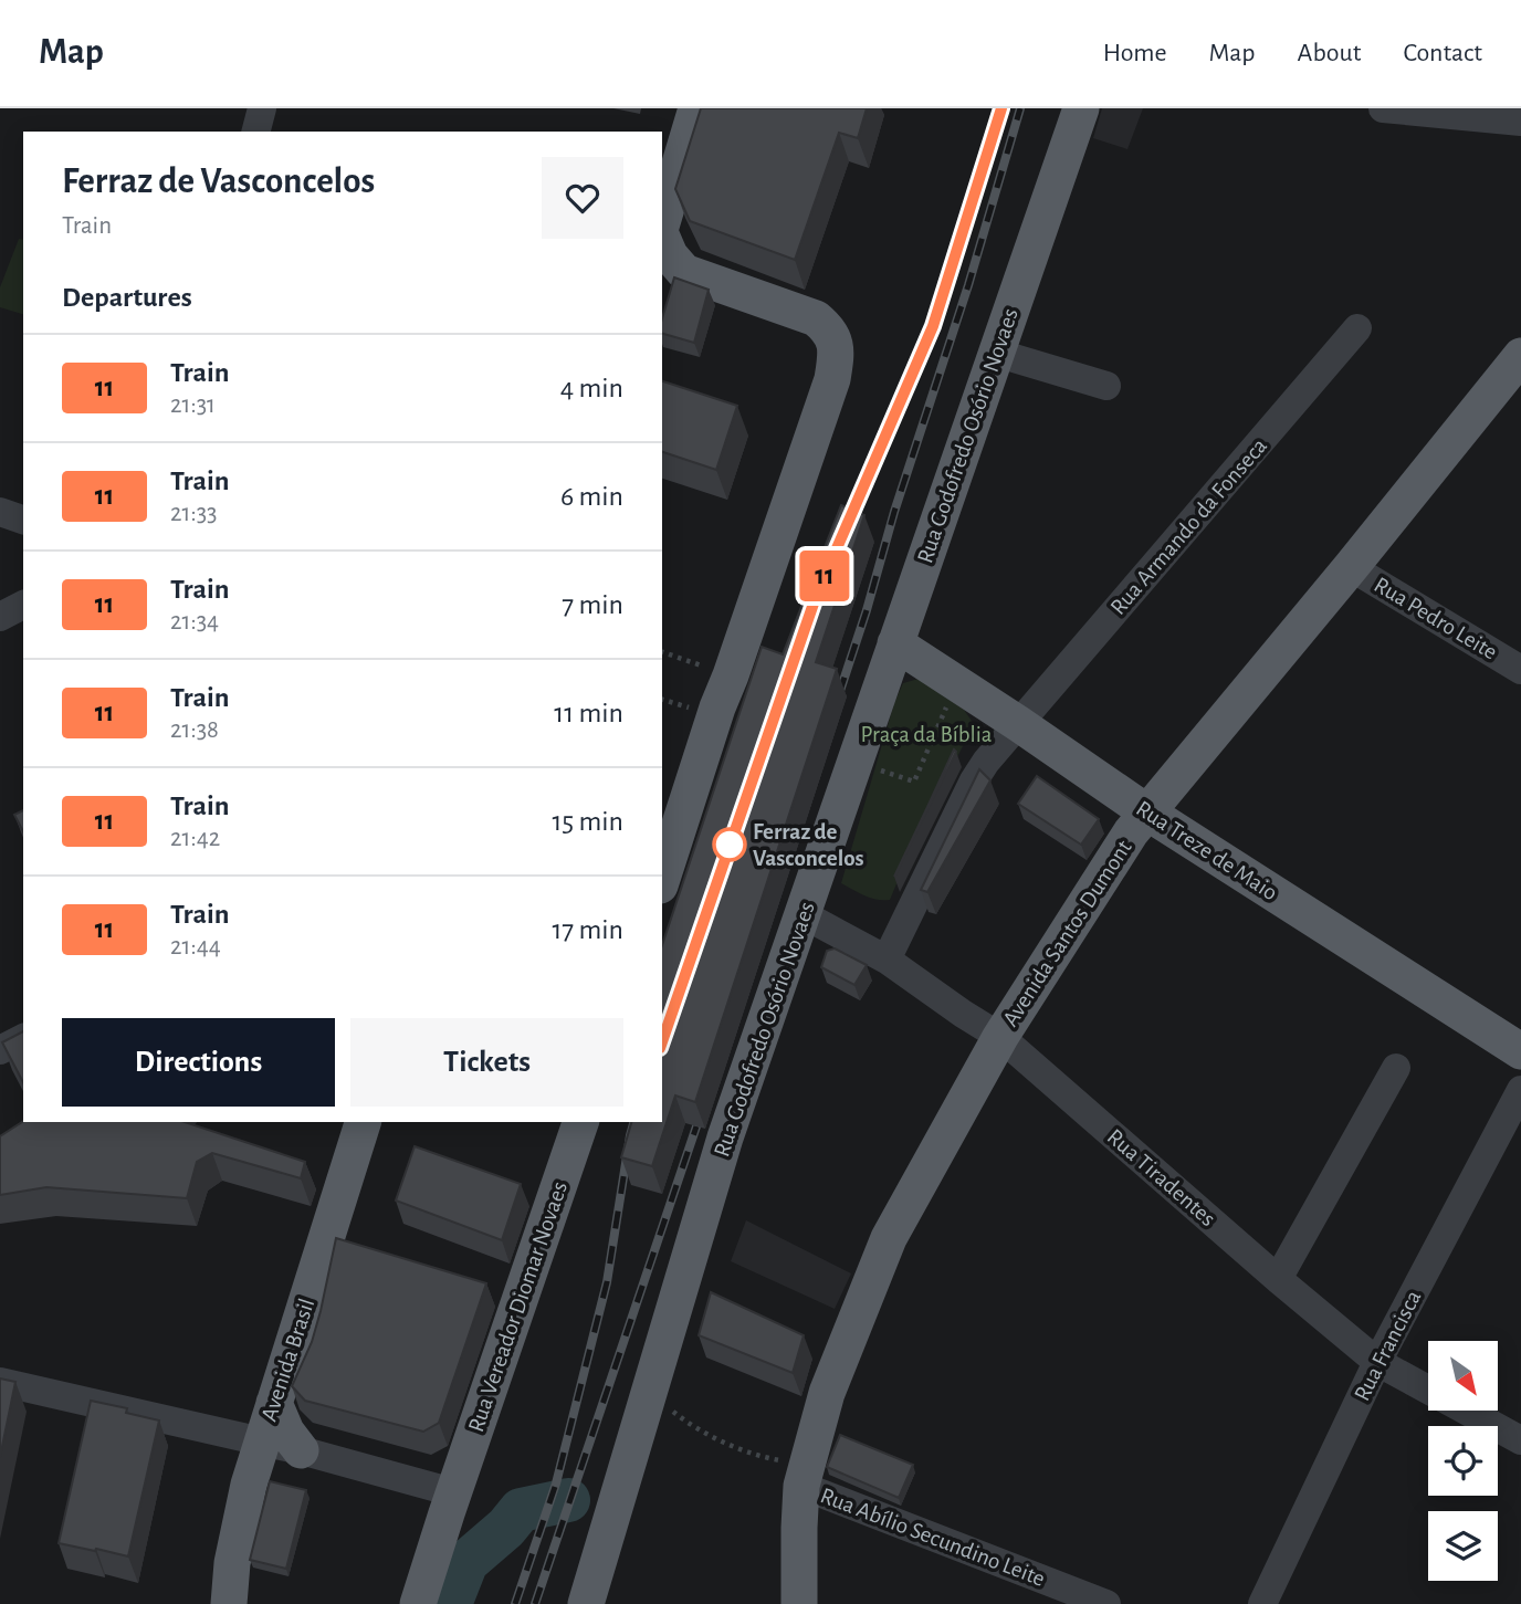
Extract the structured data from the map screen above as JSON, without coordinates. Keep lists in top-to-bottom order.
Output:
{
  "streets": {
    "main road": [
      "Rua Godofredo Osório Novaes",
      "Rua Treze de Maio",
      "Avenida Santos Dumont",
      "Rua Vereador Diomar Novaes",
      "Avenida Brasil"
    ],
    "street": [
      "Rua Armando da Fonseca",
      "Rua Pedro Leite",
      "Rua Tiradentes",
      "Rua Francisca",
      "Rua Abílio Secundino Leite"
    ]
  },
  "crossings": [
    ["Rua Godofredo Osório Novaes", "Rua Treze de Maio"],
    ["Rua Godofredo Osório Novaes", "Rua Tiradentes"],
    ["Rua Armando da Fonseca", "Rua Treze de Maio"],
    ["Rua Pedro Leite", "Avenida Santos Dumont"],
    ["Rua Treze de Maio", "Avenida Santos Dumont"],
    ["Avenida Santos Dumont", "Rua Tiradentes"],
    ["Avenida Santos Dumont", "Rua Abílio Secundino Leite"],
    ["Rua Tiradentes", "Rua Francisca"]
  ],
  "parks": ["Praça da Bíblia"],
  "places": ["Ferraz de Vasconcelos"],
  "north": "bottom right",
  "page": {
    "header": "Map",
    "nav": [
      "Home",
      "Map",
      "About",
      "Contact"
    ],
    "on_map": "11",
    "heading": [
      ["Ferraz de Vasconcelos", "Train"],
      "Departures"
    ],
    "list": [
      {
        "mark": "11",
        "name": "Train",
        "note": "21:31",
        "value": "4 min"
      },
      {
        "mark": "11",
        "name": "Train",
        "note": "21:33",
        "value": "6 min"
      },
      {
        "mark": "11",
        "name": "Train",
        "note": "21:34",
        "value": "7 min"
      },
      {
        "mark": "11",
        "name": "Train",
        "note": "21:38",
        "value": "11 min"
      },
      {
        "mark": "11",
        "name": "Train",
        "note": "21:42",
        "value": "15 min"
      },
      {
        "mark": "11",
        "name": "Train",
        "note": "21:44",
        "value": "17 min"
      }
    ],
    "buttons": ["Directions", "Tickets"]
  }
}
